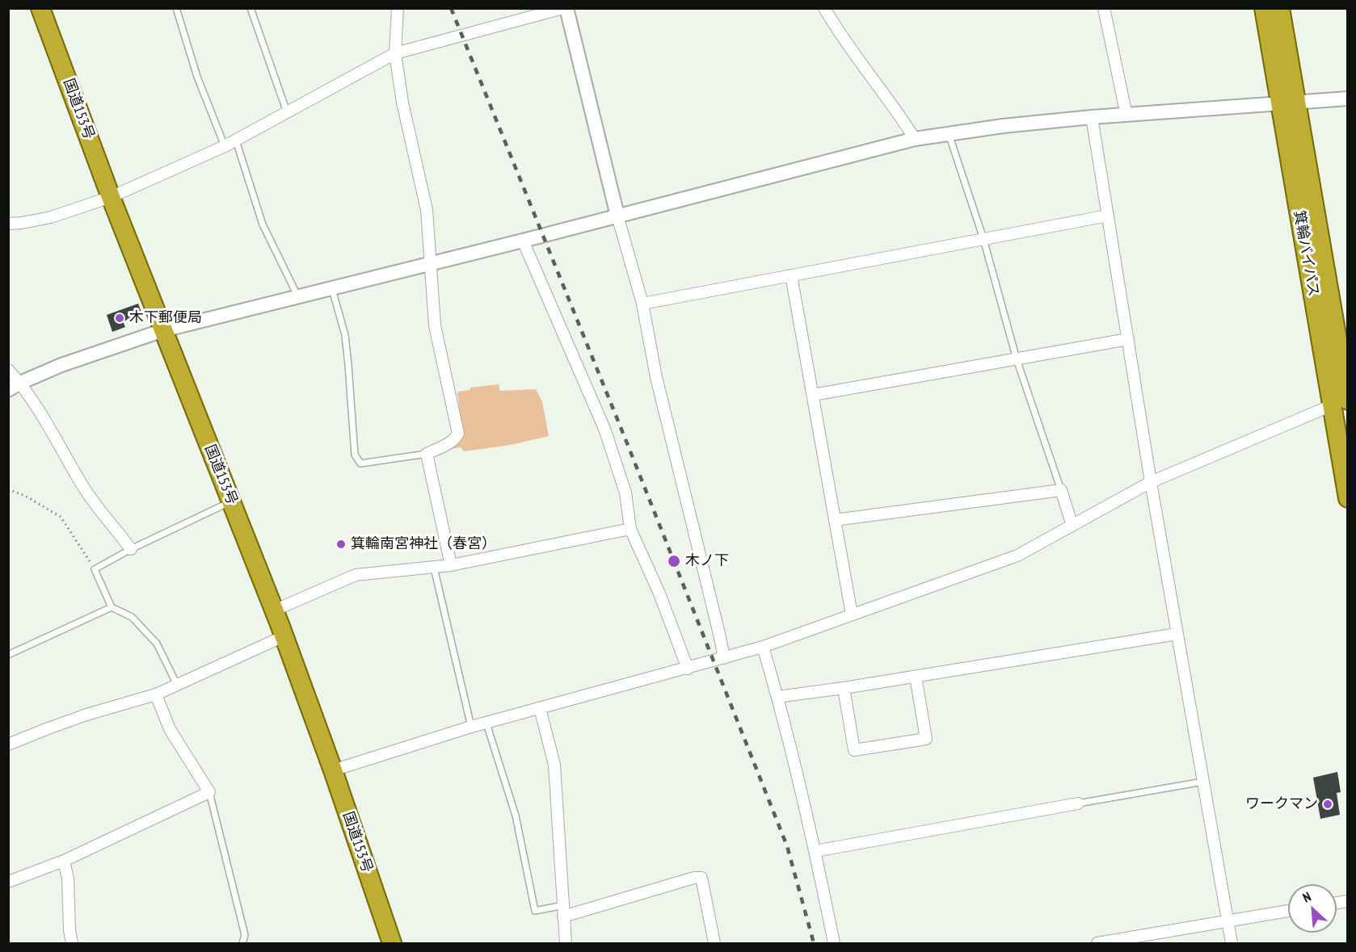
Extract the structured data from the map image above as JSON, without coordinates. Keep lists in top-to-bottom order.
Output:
{
  "streets": {
    "highway": ["国道153号", "箕輪バイパス"]
  },
  "places": [
    "木下郵便局",
    "箕輪南宮神社（春宮）",
    "木ノ下",
    "ワークマン"
  ],
  "north": "top left"
}
